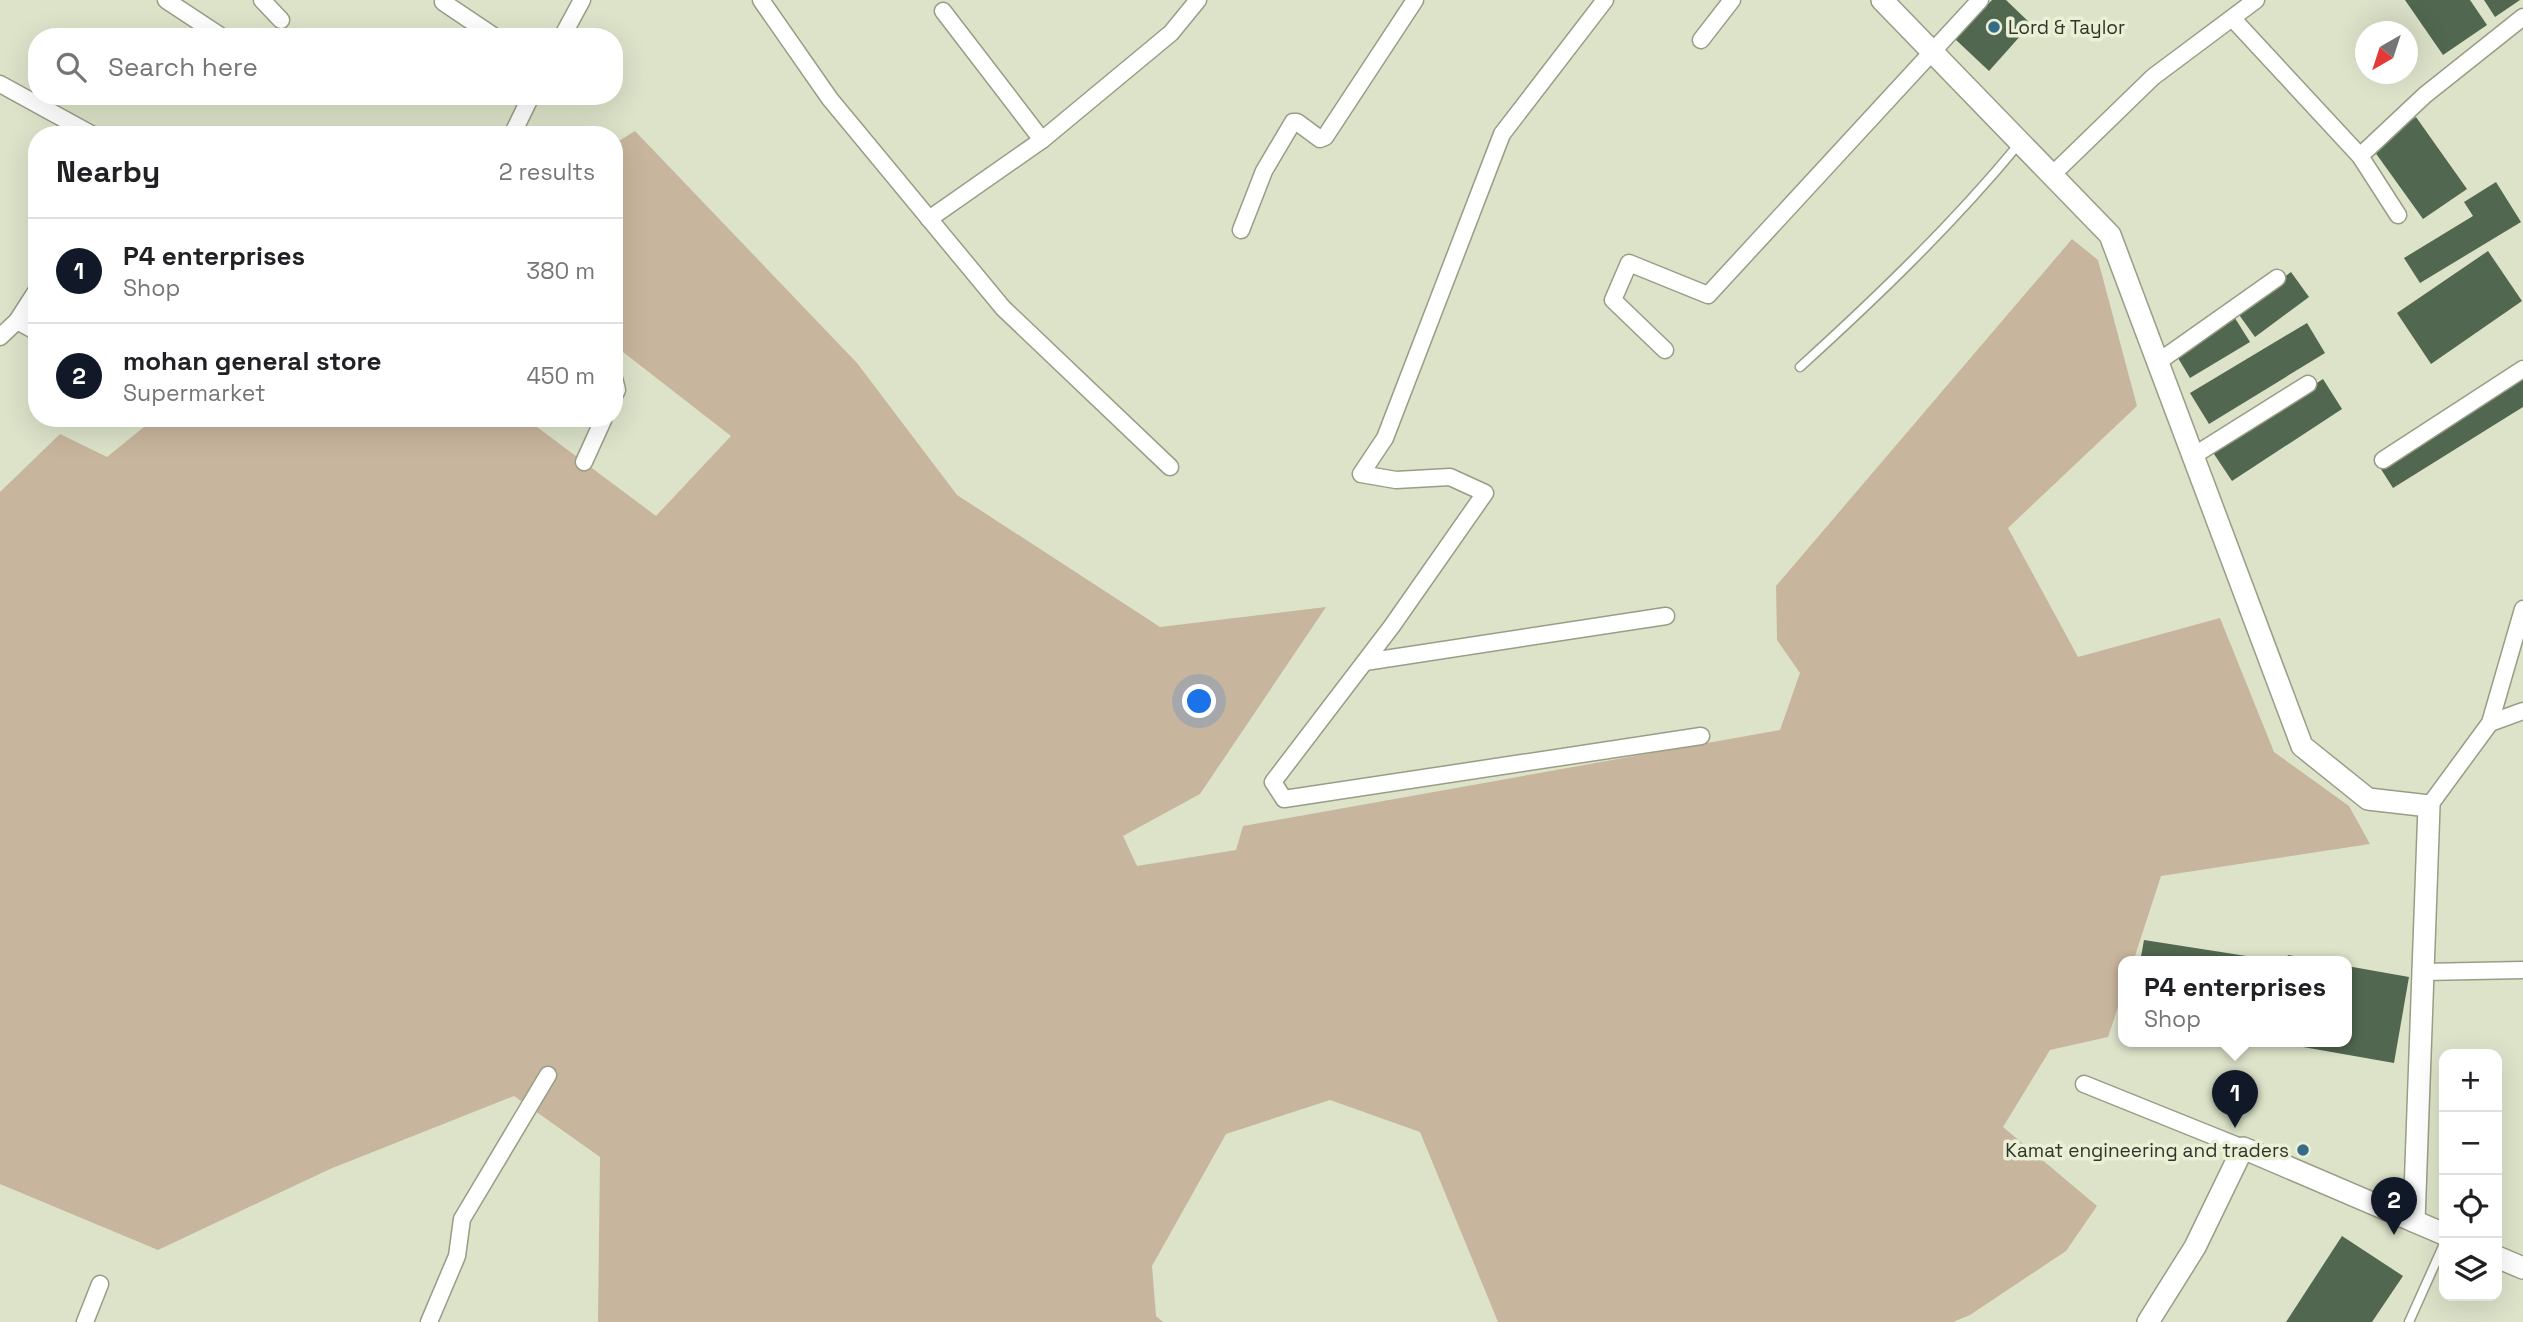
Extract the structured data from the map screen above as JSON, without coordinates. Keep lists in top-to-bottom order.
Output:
{
  "places": ["Lord & Taylor", "Kamat engineering and traders"],
  "north": "bottom left",
  "page": {
    "search": "Search here",
    "heading": ["Nearby", "2 results"],
    "list": [
      {
        "mark": "1",
        "name": "P4 enterprises",
        "note": "Shop",
        "value": "380 m"
      },
      {
        "mark": "2",
        "name": "mohan general store",
        "note": "Supermarket",
        "value": "450 m"
      }
    ],
    "popup": ["P4 enterprises", "Shop"],
    "map_buttons": ["+", "−"],
    "pins": ["1", "2"]
  }
}
